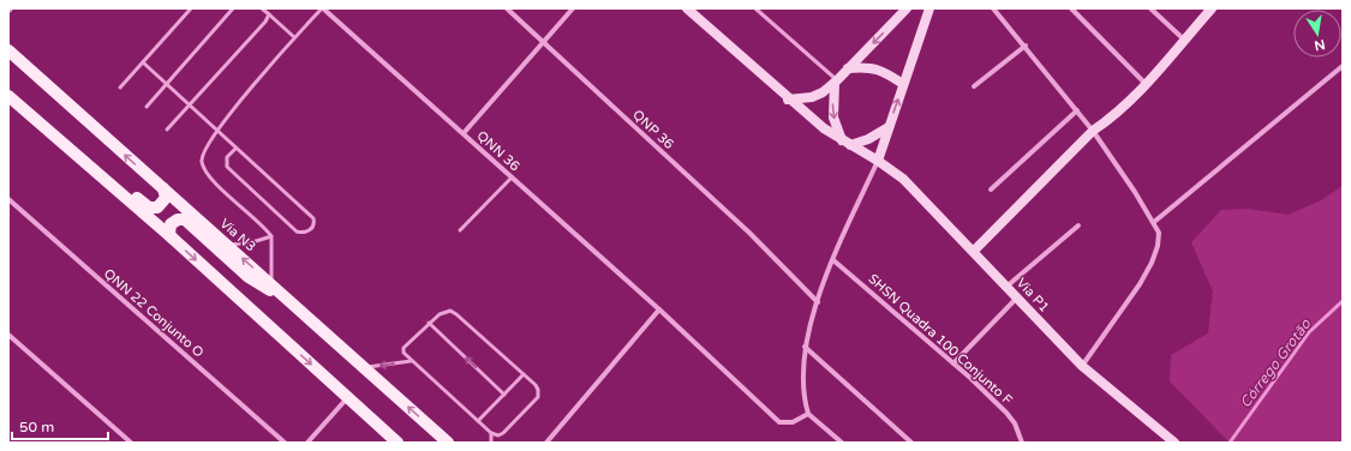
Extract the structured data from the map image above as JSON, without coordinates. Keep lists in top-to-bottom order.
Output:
{
  "streets": {
    "main road": ["Via N3"],
    "street": [
      "QNP 36",
      "QNN 36",
      "Via P1",
      "QNN 22 Conjunto O",
      "SHSN Quadra 100 Conjunto F"
    ]
  },
  "water": ["Córrego Grotão"],
  "scale_bar": "50 m",
  "north": "bottom"
}
